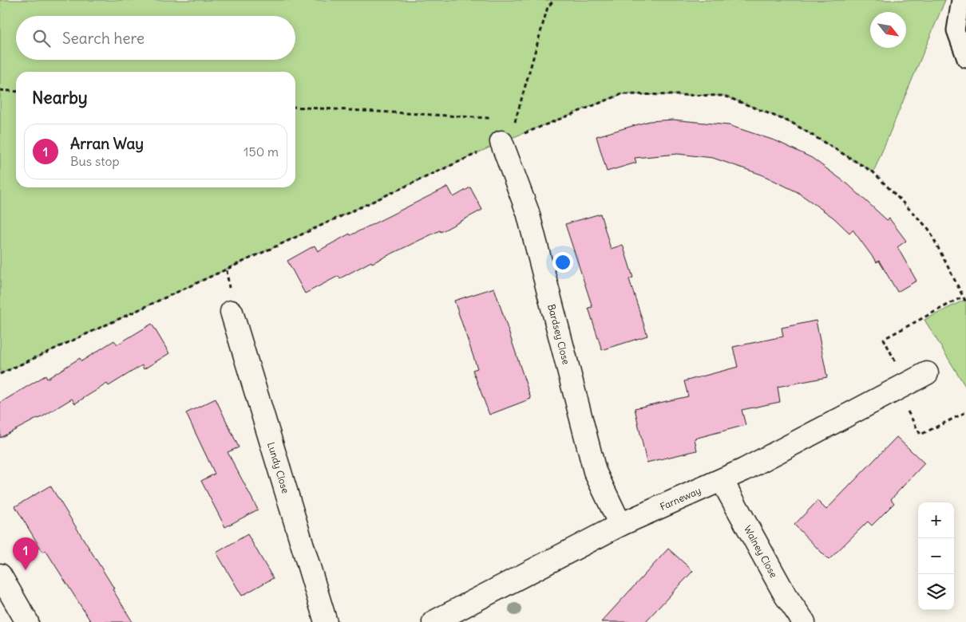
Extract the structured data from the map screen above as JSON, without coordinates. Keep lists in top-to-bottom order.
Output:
{
  "streets": {
    "street": [
      "Bardsey Close",
      "Lundy Close",
      "Farneway",
      "Walney Close"
    ]
  },
  "crossings": [
    ["Bardsey Close", "Farneway"],
    ["Farneway", "Walney Close"]
  ],
  "north": "bottom right",
  "page": {
    "search": "Search here",
    "heading": "Nearby",
    "list": [
      {
        "mark": "1",
        "name": "Arran Way",
        "note": "Bus stop",
        "value": "150 m"
      }
    ],
    "map_buttons": ["+", "−"],
    "pins": "1"
  }
}
